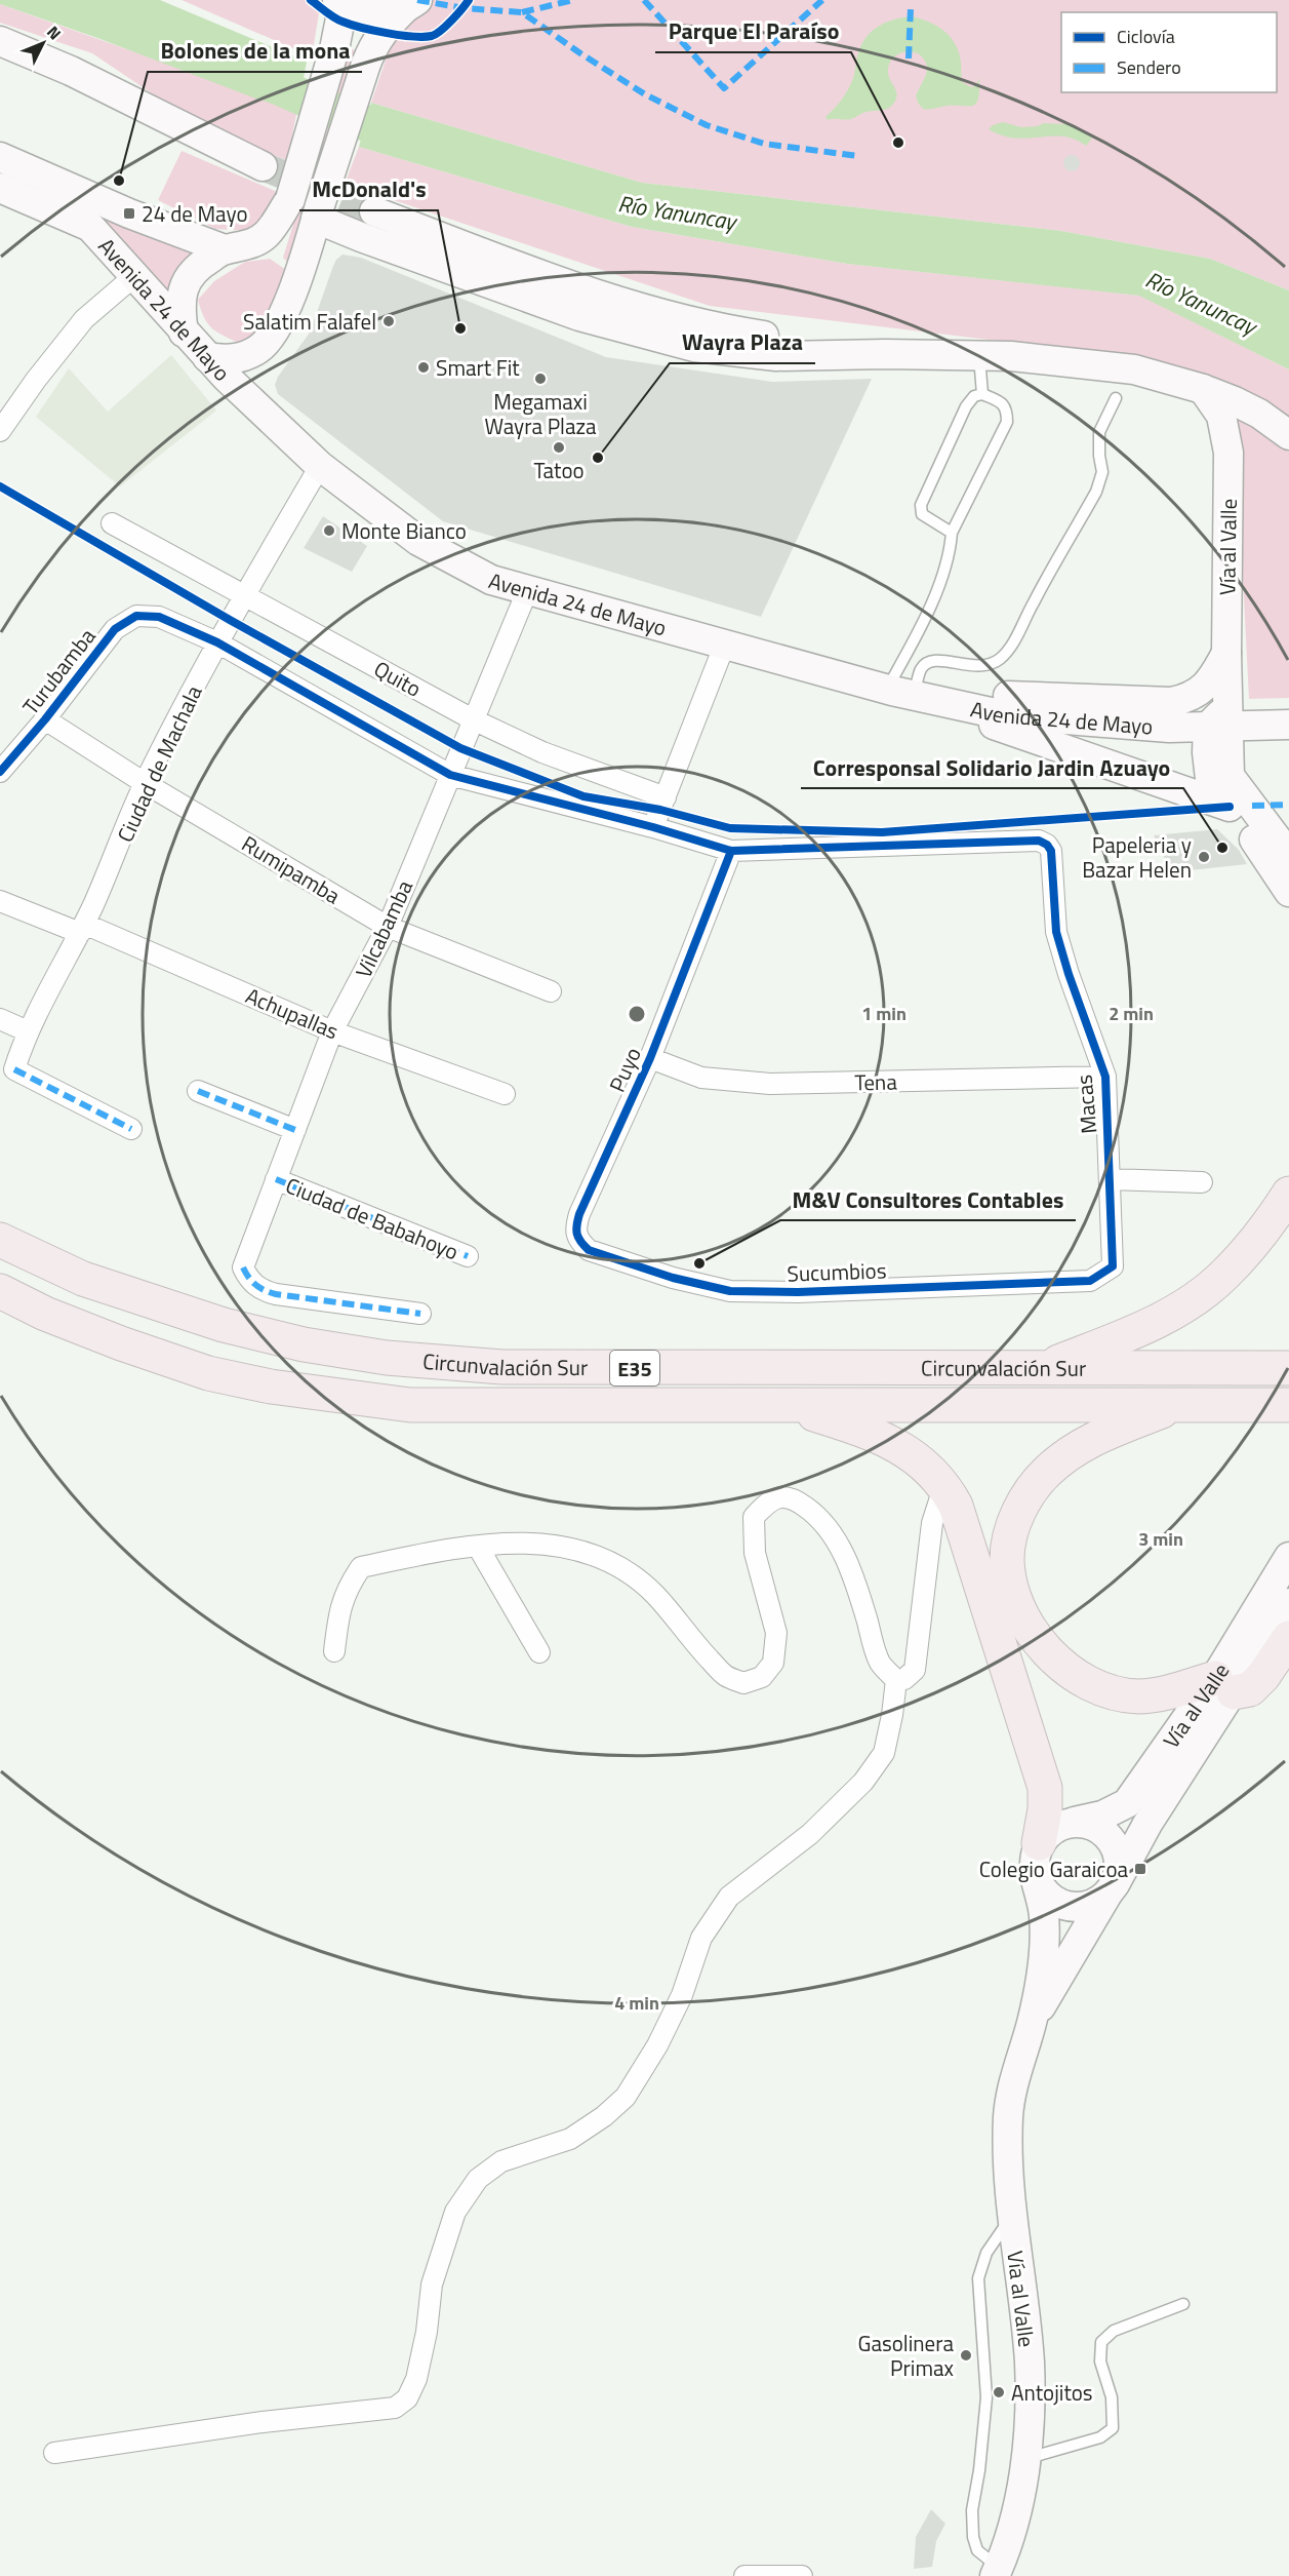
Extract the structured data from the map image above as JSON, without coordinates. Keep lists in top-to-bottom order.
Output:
{
  "streets": {
    "highway": ["Circunvalación Sur", "E35"],
    "main road": ["Avenida 24 de Mayo", "Vía al Valle"],
    "street": [
      "Turubamba",
      "Quito",
      "Ciudad de Machala",
      "Rumipamba",
      "Vilcabamba",
      "Achupallas",
      "Puyo",
      "Tena",
      "Macas",
      "Ciudad de Babahoyo",
      "Sucumbios"
    ]
  },
  "crossings": [
    ["Avenida 24 de Mayo", "Vía al Valle"],
    ["Avenida 24 de Mayo", "Ciudad de Machala"],
    ["Avenida 24 de Mayo", "Vilcabamba"],
    ["Turubamba", "Ciudad de Machala"],
    ["Turubamba", "Rumipamba"],
    ["Quito", "Ciudad de Machala"],
    ["Quito", "Vilcabamba"],
    ["Ciudad de Machala", "Rumipamba"],
    ["Ciudad de Machala", "Achupallas"],
    ["Rumipamba", "Vilcabamba"],
    ["Vilcabamba", "Achupallas"],
    ["Vilcabamba", "Ciudad de Babahoyo"],
    ["Puyo", "Tena"],
    ["Puyo", "Macas"],
    ["Puyo", "Sucumbios"],
    ["Tena", "Macas"],
    ["Macas", "Sucumbios"]
  ],
  "water": ["Río Yanuncay"],
  "places": {
    "other": [
      "Parque El Paraíso",
      "Bolones de la mona",
      "Salatim Falafel",
      "McDonald's",
      "Smart Fit",
      "Megamaxi Wayra Plaza",
      "Tatoo",
      "Wayra Plaza",
      "Monte Bianco",
      "Corresponsal Solidario Jardin Azuayo",
      "Papeleria y Bazar Helen",
      "M&V Consultores Contables",
      "Gasolinera Primax",
      "Antojitos"
    ],
    "transit": ["24 de Mayo", "Colegio Garaicoa"]
  },
  "legend": ["Ciclovía", "Sendero"],
  "north": "top right",
  "rings": [
    "1 min",
    "2 min",
    "3 min",
    "4 min"
  ]
}
